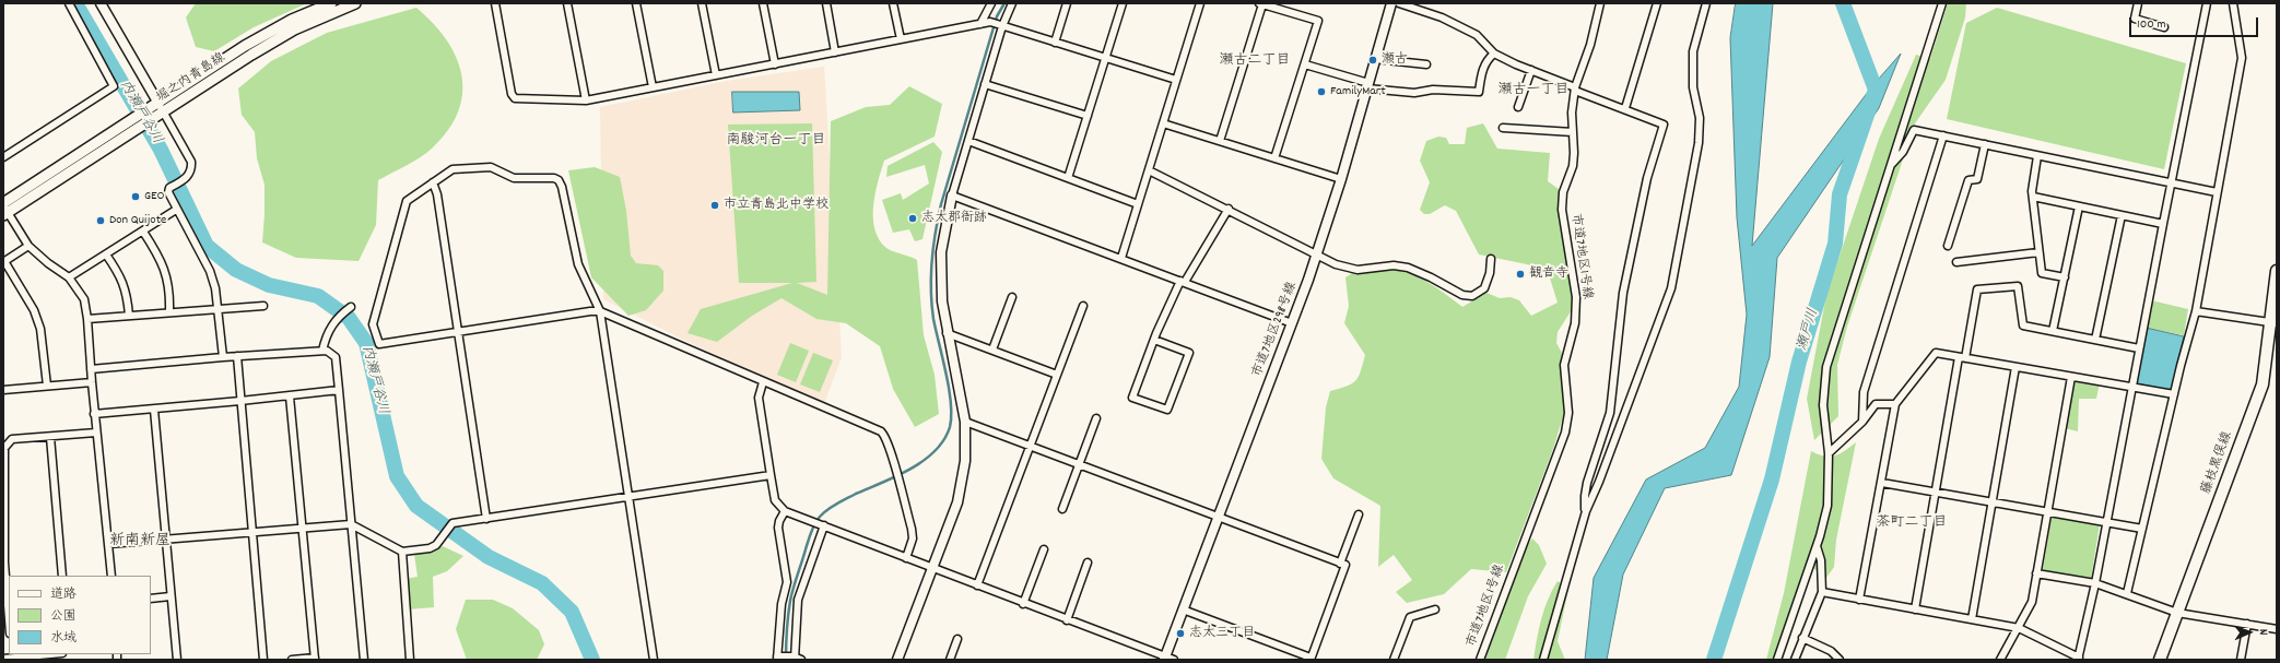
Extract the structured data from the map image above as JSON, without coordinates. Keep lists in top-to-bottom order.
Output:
{
  "streets": {
    "main road": ["堀之内青島線", "藤枝黒俣線"],
    "street": ["市道7地区1号線", "市道7地区298号線"]
  },
  "districts": [
    "瀬古二丁目",
    "瀬古一丁目",
    "南駿河台一丁目",
    "茶町二丁目",
    "新南新屋"
  ],
  "water": ["内瀬戸谷川", "瀬戸川"],
  "places": [
    "瀬古",
    "FamilyMart",
    "GEO",
    "市立青島北中学校",
    "志太郡衙跡",
    "Don Quijote",
    "観音寺",
    "志太三丁目"
  ],
  "legend": ["道路", "公園", "水域"],
  "scale_bar": "100 m",
  "north": "right"
}
